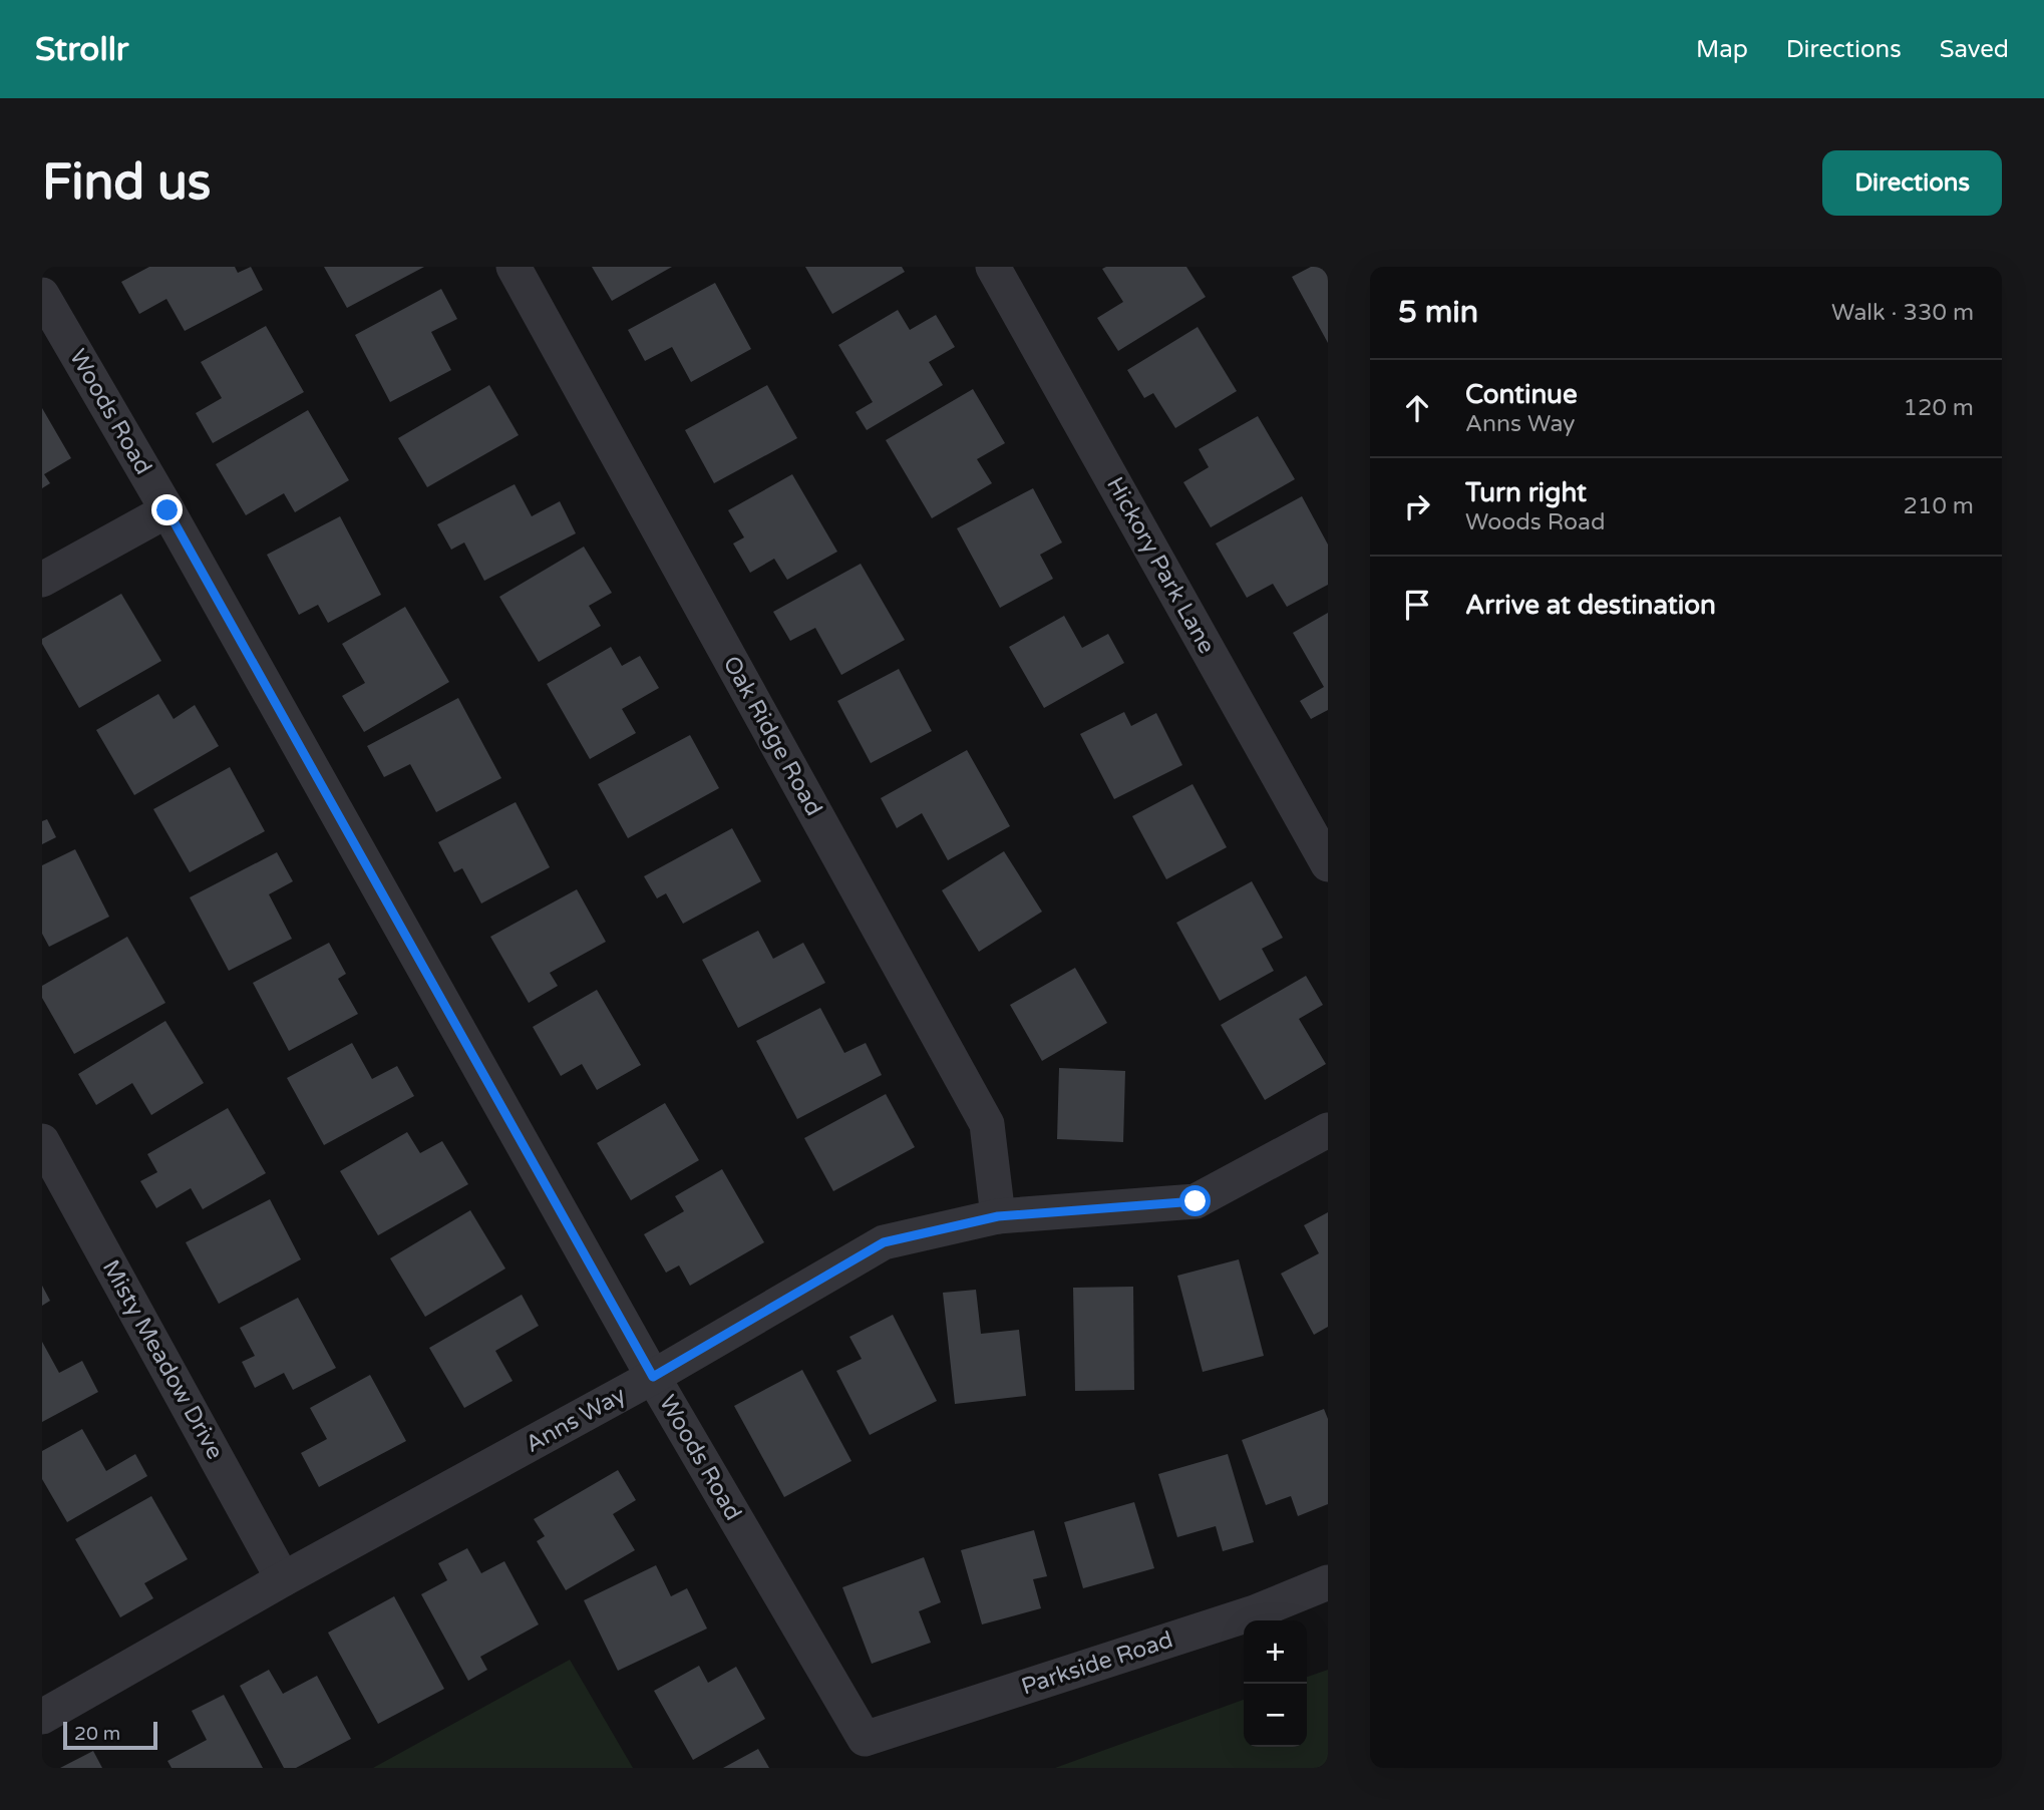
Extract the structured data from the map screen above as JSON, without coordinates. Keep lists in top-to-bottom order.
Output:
{
  "streets": {
    "street": [
      "Woods Road",
      "Hickory Park Lane",
      "Oak Ridge Road",
      "Misty Meadow Drive",
      "Anns Way",
      "Parkside Road"
    ]
  },
  "crossings": [
    ["Woods Road", "Anns Way"],
    ["Woods Road", "Parkside Road"],
    ["Oak Ridge Road", "Anns Way"],
    ["Misty Meadow Drive", "Anns Way"]
  ],
  "scale_bar": "20 m",
  "page": {
    "header": "Strollr",
    "nav": ["Map", "Directions", "Saved"],
    "buttons": "Directions",
    "title": "Find us",
    "heading": ["5 min", "Walk · 330 m"],
    "list": [
      ["Continue", "Anns Way", "120 m"],
      ["Turn right", "Woods Road", "210 m"],
      "Arrive at destination"
    ],
    "map_buttons": ["+", "−"],
    "scale": "20 m"
  }
}
